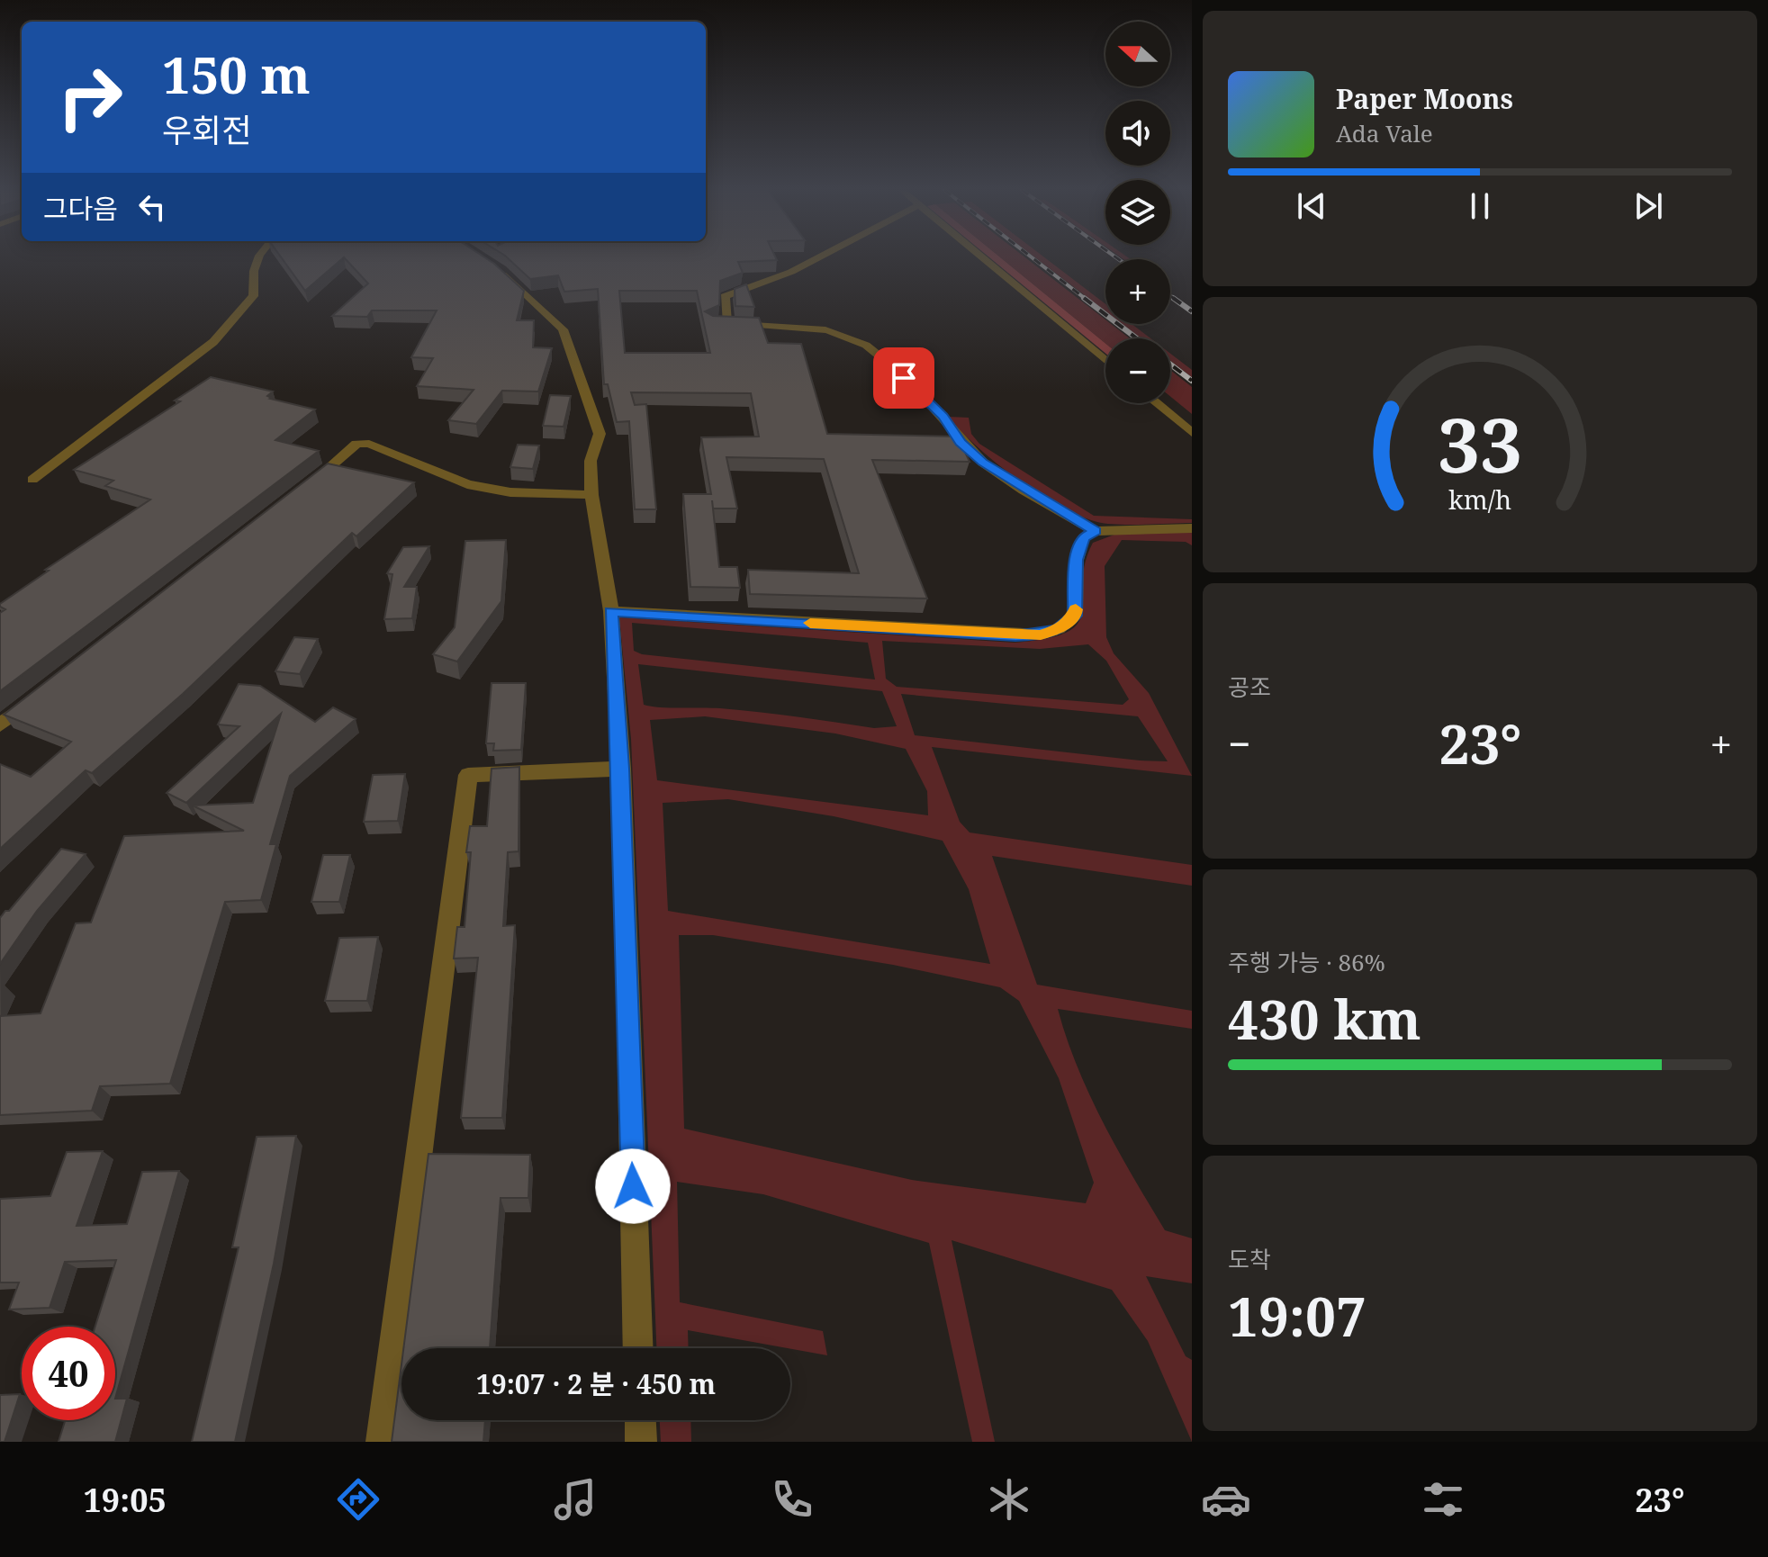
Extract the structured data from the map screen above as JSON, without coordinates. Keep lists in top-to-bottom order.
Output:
{
  "north": "left",
  "page": {
    "map_buttons": ["+", "−"],
    "turn": ["150 m", "우회전"],
    "song": ["Paper Moons", "Ada Vale"],
    "then": "그다음",
    "tile": [
      "공조",
      ["주행 가능 · 86%", "430 km"],
      ["도착", "19:07"]
    ],
    "heat": ["−", "23°", "+"],
    "limit": "40",
    "trip": "19:07 · 2 분 · 450 m",
    "tabs": ["19:05", "23°"],
    "gauge": ["33", "km/h"]
  }
}
